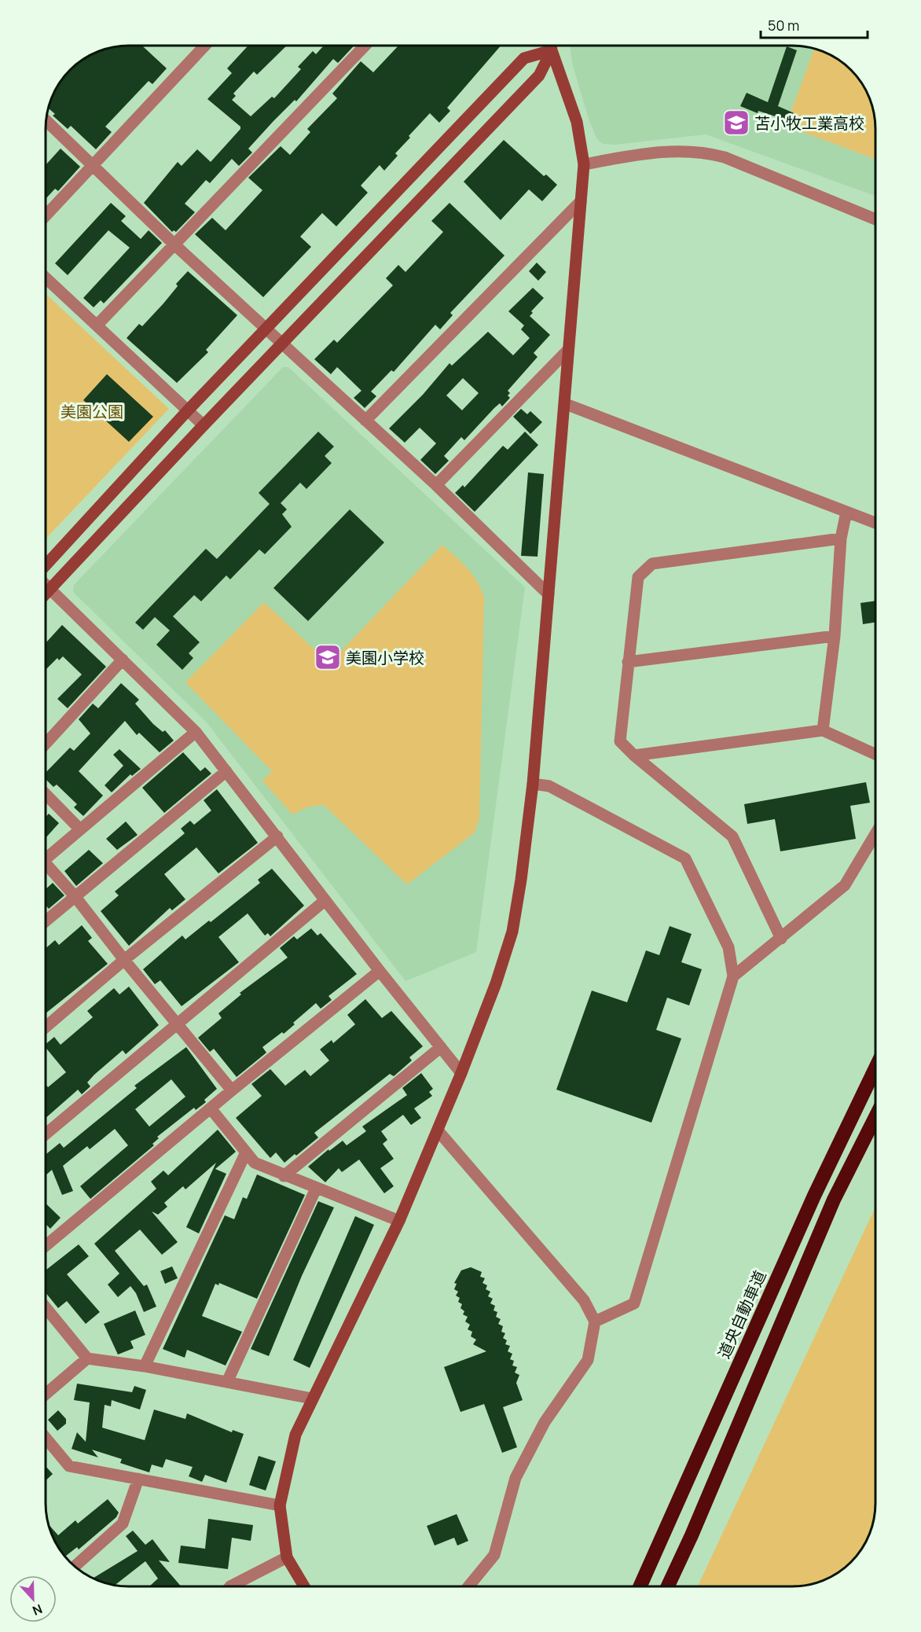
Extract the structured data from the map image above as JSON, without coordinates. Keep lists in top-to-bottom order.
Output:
{
  "streets": {
    "highway": ["道央自動車道"]
  },
  "parks": ["美園公園"],
  "places": {
    "school or university": ["苫小牧工業高校", "美園小学校"]
  },
  "scale_bar": "50 m",
  "north": "bottom"
}
